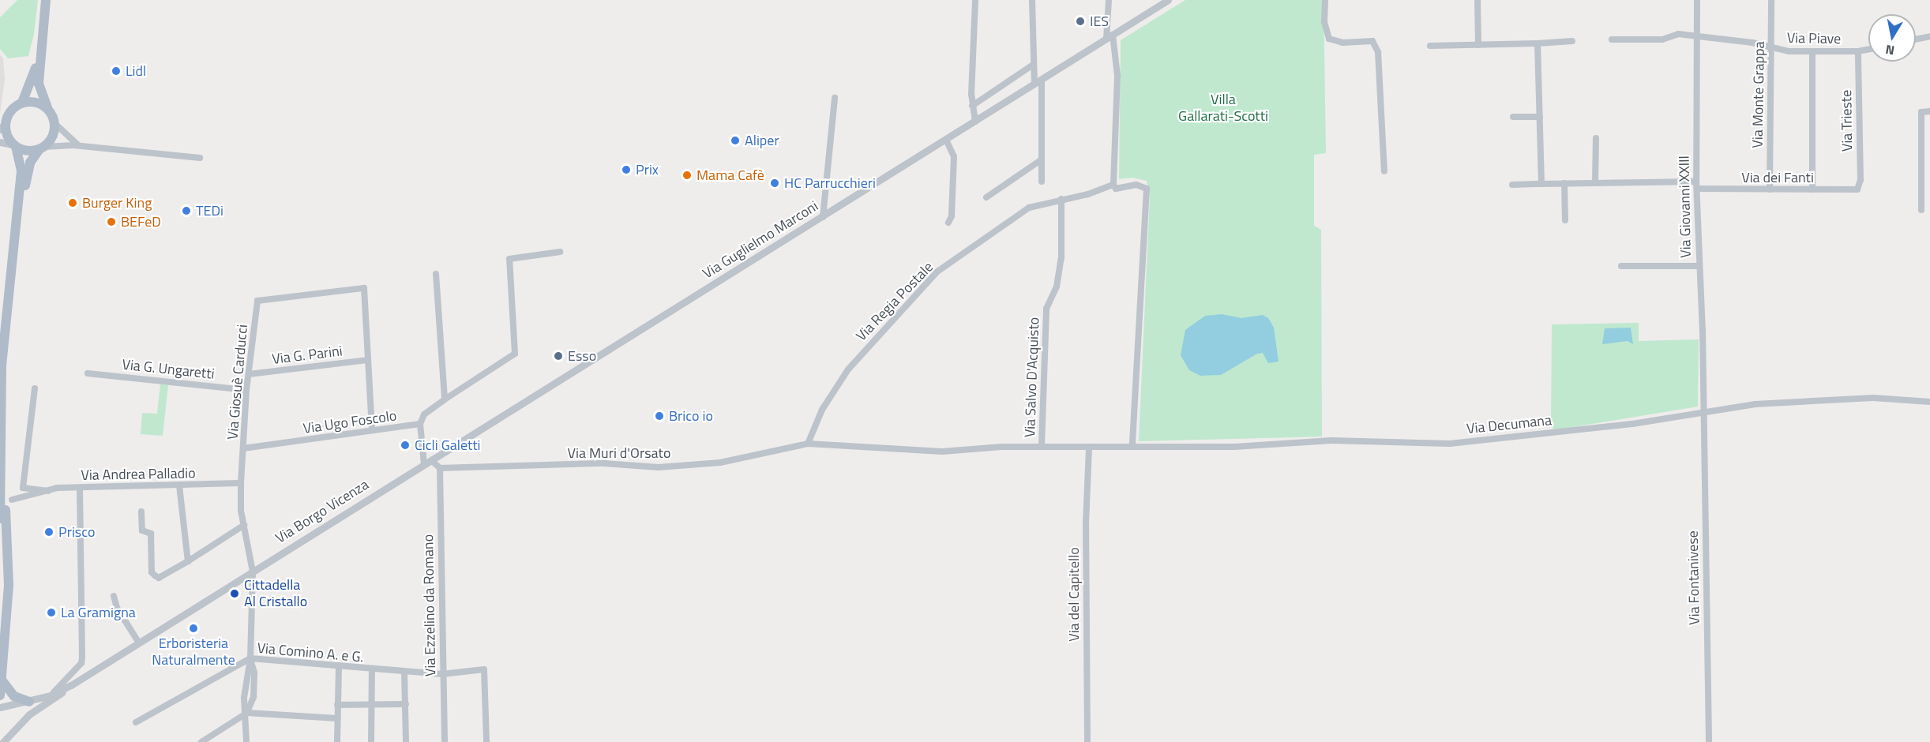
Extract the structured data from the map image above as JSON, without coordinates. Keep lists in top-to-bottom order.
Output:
{
  "streets": {
    "street": [
      "Via Piave",
      "Via Monte Grappa",
      "Via Trieste",
      "Via dei Fanti",
      "Via Giovanni XXIII",
      "Via Guglielmo Marconi",
      "Via Regia Postale",
      "Via G. Parini",
      "Via G. Ungaretti",
      "Via Salvo D'Acquisto",
      "Via Giosuè Carducci",
      "Via Ugo Foscolo",
      "Via Decumana",
      "Via Muri d'Orsato",
      "Via Andrea Palladio",
      "Via Borgo Vicenza",
      "Via Fontanivese",
      "Via del Capitello",
      "Via Ezzelino da Romano",
      "Via Comino A. e G."
    ]
  },
  "crossings": [
    ["Via Piave", "Via Monte Grappa"],
    ["Via Piave", "Via Trieste"],
    ["Via Piave", "Via Giovanni XXIII"],
    ["Via Monte Grappa", "Via dei Fanti"],
    ["Via Trieste", "Via dei Fanti"],
    ["Via dei Fanti", "Via Giovanni XXIII"],
    ["Via Giovanni XXIII", "Via Decumana"],
    ["Via Giovanni XXIII", "Via Fontanivese"],
    ["Via Guglielmo Marconi", "Via Borgo Vicenza"],
    ["Via Regia Postale", "Via Salvo D'Acquisto"],
    ["Via Regia Postale", "Via Decumana"],
    ["Via Regia Postale", "Via Muri d'Orsato"],
    ["Via G. Parini", "Via Giosuè Carducci"],
    ["Via G. Ungaretti", "Via Giosuè Carducci"],
    ["Via Salvo D'Acquisto", "Via Decumana"],
    ["Via Salvo D'Acquisto", "Via Muri d'Orsato"],
    ["Via Giosuè Carducci", "Via Ugo Foscolo"],
    ["Via Giosuè Carducci", "Via Andrea Palladio"],
    ["Via Giosuè Carducci", "Via Borgo Vicenza"],
    ["Via Giosuè Carducci", "Via Comino A. e G."],
    ["Via Decumana", "Via Muri d'Orsato"],
    ["Via Decumana", "Via Fontanivese"],
    ["Via Decumana", "Via del Capitello"],
    ["Via Muri d'Orsato", "Via Ezzelino da Romano"],
    ["Via Ezzelino da Romano", "Via Comino A. e G."]
  ],
  "parks": ["Villa Gallarati-Scotti"],
  "places": [
    "IES",
    "Lidl",
    "Aliper",
    "Prix",
    "Mama Cafè",
    "HC Parrucchieri",
    "Burger King",
    "TEDi",
    "BEFeD",
    "Esso",
    "Brico io",
    "Cicli Galetti",
    "Prisco",
    "Cittadella Al Cristallo",
    "La Gramigna",
    "Erboristeria Naturalmente"
  ],
  "north": "bottom"
}
